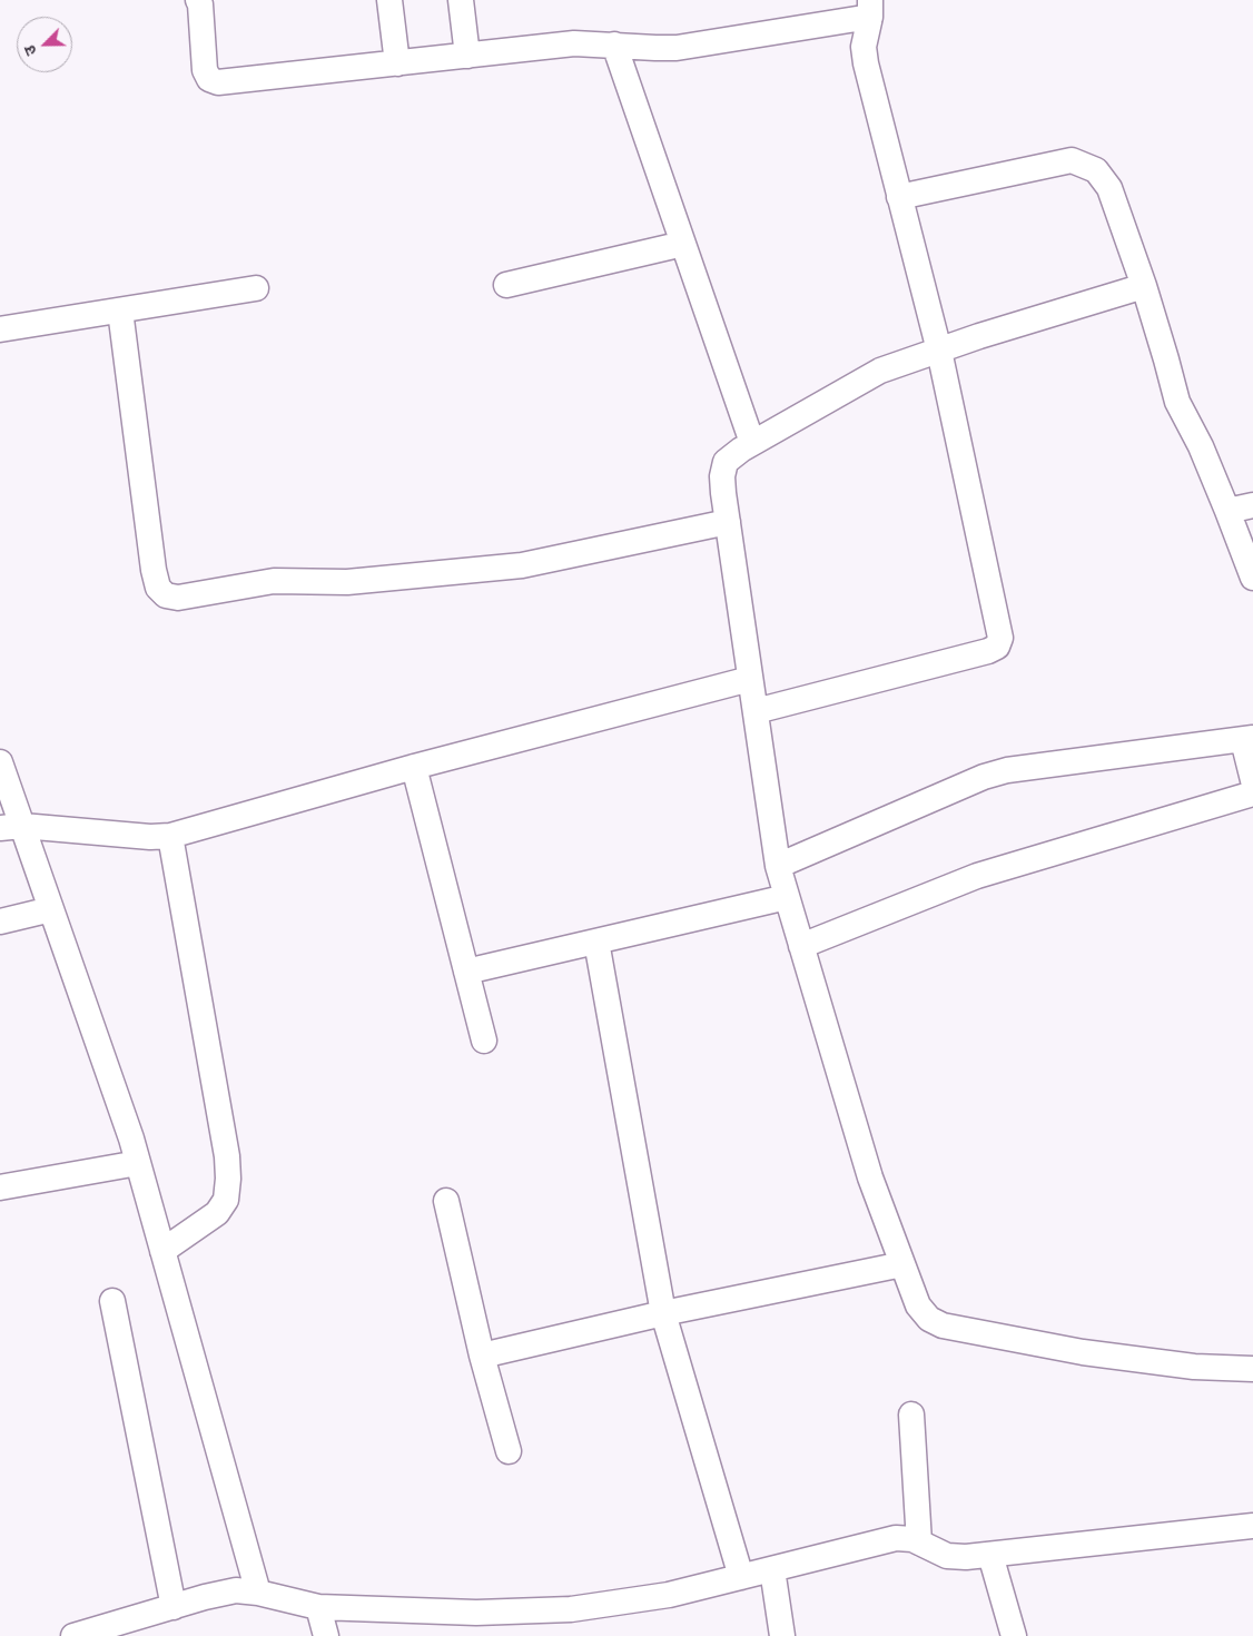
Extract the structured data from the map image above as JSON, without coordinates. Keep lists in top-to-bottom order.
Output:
{
  "north": "bottom left"
}
